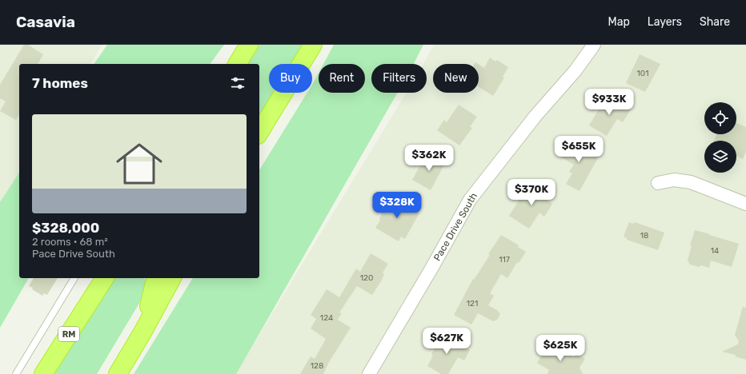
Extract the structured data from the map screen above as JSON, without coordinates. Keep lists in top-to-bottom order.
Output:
{
  "streets": {
    "highway": ["RM"],
    "street": ["Pace Drive South"]
  },
  "house_numbers": [
    "101",
    "18",
    "14",
    "117",
    "120",
    "121",
    "124",
    "128"
  ],
  "page": {
    "header": "Casavia",
    "nav": ["Map", "Layers", "Share"],
    "chip": [
      "Buy",
      "Rent",
      "Filters",
      "New"
    ],
    "heading": "7 homes",
    "price": [
      "$933K",
      "$655K",
      "$362K",
      "$370K",
      "$328K",
      "$627K",
      "$625K"
    ],
    "list": [
      {
        "name": "$328,000",
        "note": "2 rooms · 68 m² · Pace Drive South"
      }
    ]
  }
}
